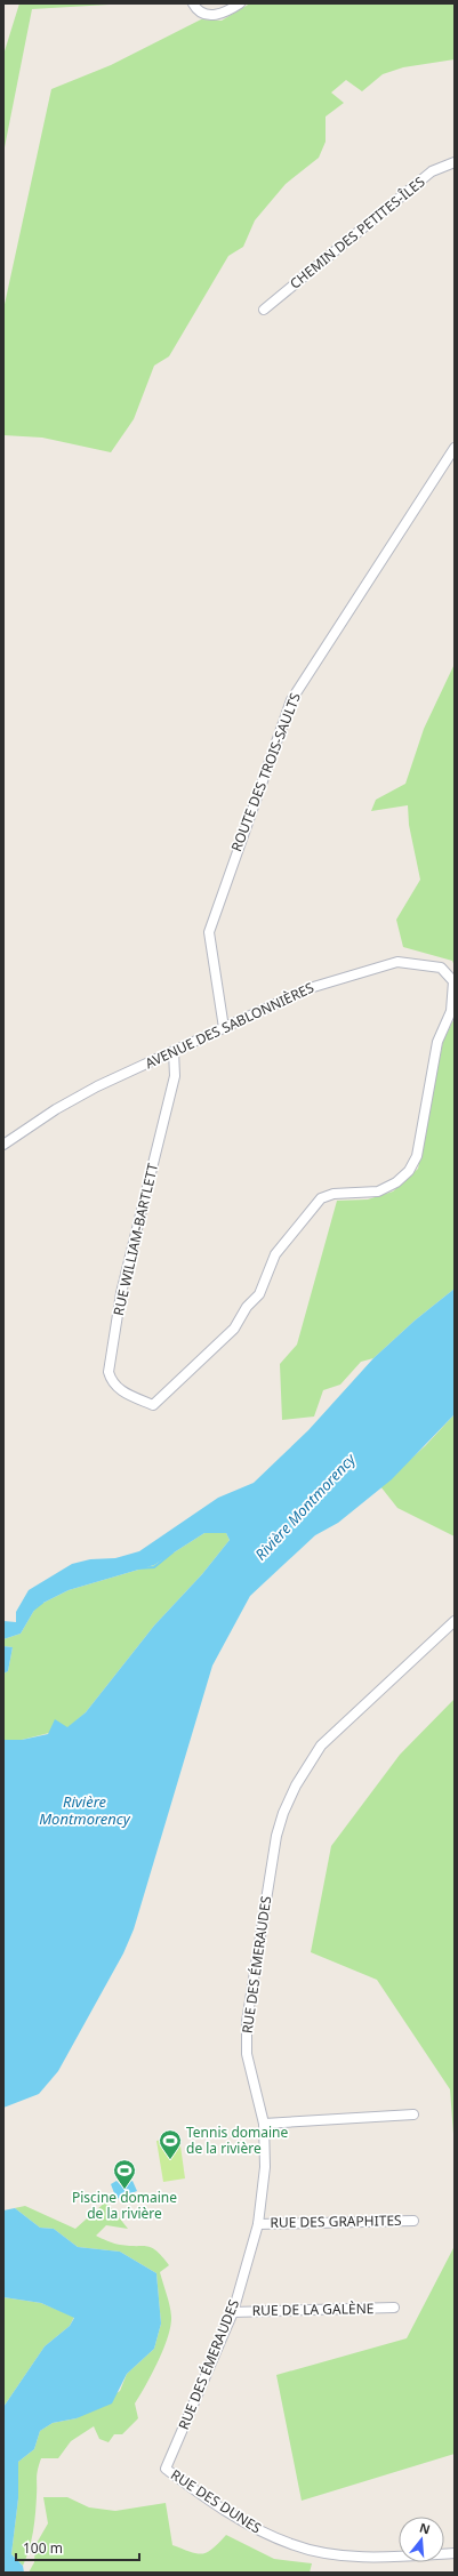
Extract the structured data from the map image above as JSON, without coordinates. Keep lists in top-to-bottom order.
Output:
{
  "streets": {
    "street": [
      "CHEMIN DES PETITES-ÎLES",
      "ROUTE DES TROIS-SAULTS",
      "AVENUE DES SABLONNIÈRES",
      "RUE WILLIAM-BARTLETT",
      "RUE DES ÉMERAUDES",
      "RUE DES GRAPHITES",
      "RUE DE LA GALÈNE",
      "RUE DES DUNES"
    ]
  },
  "crossings": [
    ["ROUTE DES TROIS-SAULTS", "AVENUE DES SABLONNIÈRES"],
    ["AVENUE DES SABLONNIÈRES", "RUE WILLIAM-BARTLETT"],
    ["RUE DES ÉMERAUDES", "RUE DES GRAPHITES"],
    ["RUE DES ÉMERAUDES", "RUE DE LA GALÈNE"],
    ["RUE DES ÉMERAUDES", "RUE DES DUNES"]
  ],
  "water": ["Rivière Montmorency"],
  "places": {
    "sports": ["Tennis domaine de la rivière", "Piscine domaine de la rivière"]
  },
  "scale_bar": "100 m",
  "north": "top"
}
